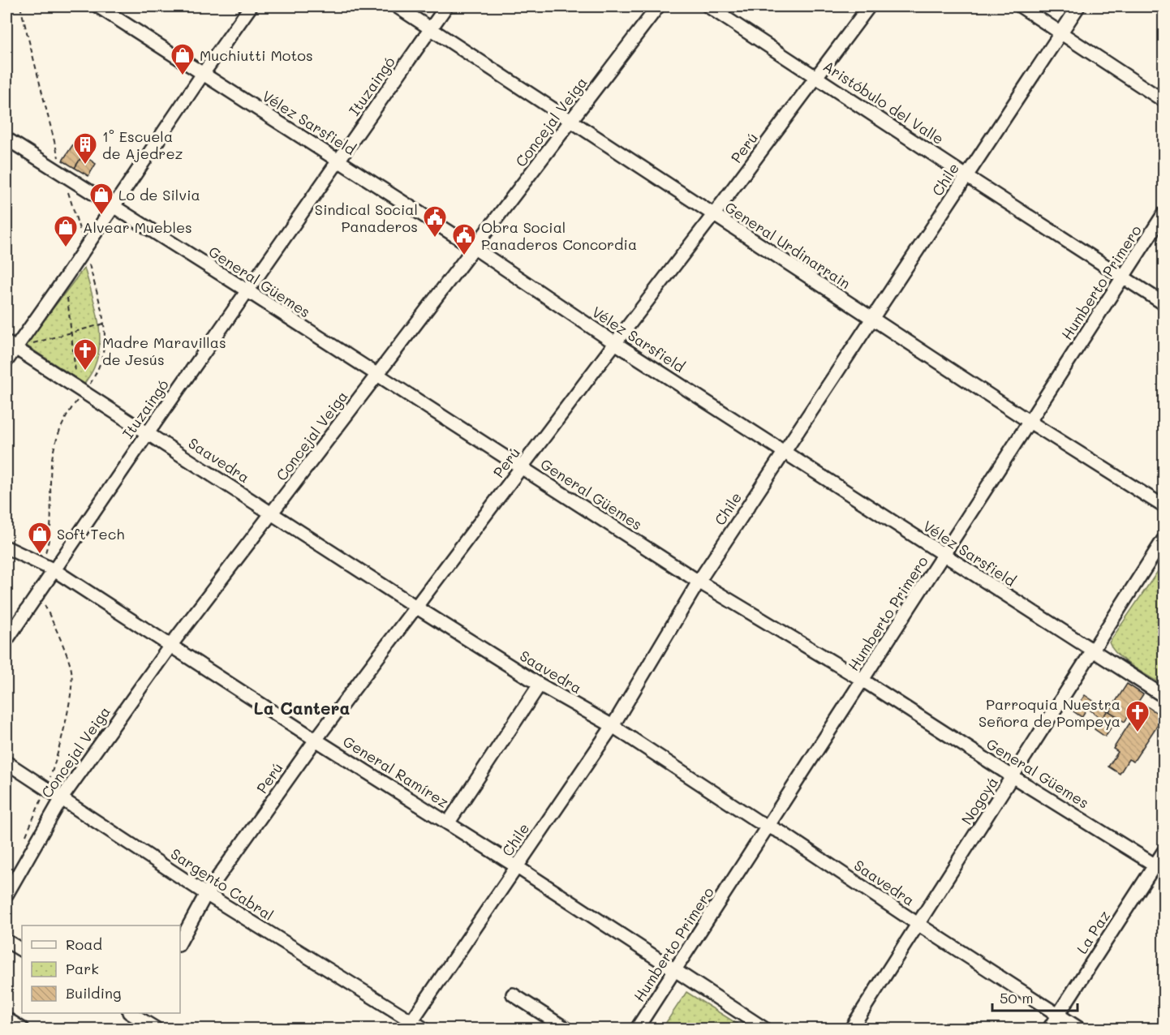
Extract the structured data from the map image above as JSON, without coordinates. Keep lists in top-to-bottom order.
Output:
{
  "streets": {
    "street": [
      "Ituzaingó",
      "Aristóbulo del Valle",
      "Concejal Veiga",
      "Vélez Sarsfield",
      "Perú",
      "Chile",
      "General Urdinarrain",
      "General Güemes",
      "Humberto Primero",
      "Saavedra",
      "General Ramírez",
      "Nogoyá",
      "Sargento Cabral",
      "La Paz"
    ]
  },
  "crossings": [
    ["Ituzaingó", "Vélez Sarsfield"],
    ["Ituzaingó", "General Urdinarrain"],
    ["Ituzaingó", "General Güemes"],
    ["Ituzaingó", "Saavedra"],
    ["Ituzaingó", "General Ramírez"],
    ["Aristóbulo del Valle", "Perú"],
    ["Aristóbulo del Valle", "Chile"],
    ["Aristóbulo del Valle", "Humberto Primero"],
    ["Concejal Veiga", "Vélez Sarsfield"],
    ["Concejal Veiga", "General Urdinarrain"],
    ["Concejal Veiga", "General Güemes"],
    ["Concejal Veiga", "Saavedra"],
    ["Concejal Veiga", "General Ramírez"],
    ["Concejal Veiga", "Sargento Cabral"],
    ["Vélez Sarsfield", "Perú"],
    ["Vélez Sarsfield", "Chile"],
    ["Vélez Sarsfield", "Humberto Primero"],
    ["Vélez Sarsfield", "Nogoyá"],
    ["Perú", "General Urdinarrain"],
    ["Perú", "General Güemes"],
    ["Perú", "Saavedra"],
    ["Perú", "General Ramírez"],
    ["Perú", "Sargento Cabral"],
    ["Chile", "General Urdinarrain"],
    ["Chile", "General Güemes"],
    ["Chile", "Saavedra"],
    ["Chile", "General Ramírez"],
    ["Chile", "Sargento Cabral"],
    ["General Urdinarrain", "Humberto Primero"],
    ["General Güemes", "Humberto Primero"],
    ["General Güemes", "Nogoyá"],
    ["General Güemes", "La Paz"],
    ["Humberto Primero", "Saavedra"],
    ["Humberto Primero", "General Ramírez"],
    ["Saavedra", "Nogoyá"],
    ["Saavedra", "La Paz"]
  ],
  "districts": ["La Cantera"],
  "places": {
    "shop": [
      "Muchiutti Motos",
      "Lo de Silvia",
      "Alvear Muebles",
      "Soft Tech"
    ],
    "building": ["1° Escuela de Ajedrez"],
    "public building": ["Sindical Social Panaderos", "Obra Social Panaderos Concordia"],
    "church": ["Madre Maravillas de Jesús", "Parroquia Nuestra Señora de Pompeya"]
  },
  "legend": ["Road", "Park", "Building"],
  "scale_bar": "50 m"
}
